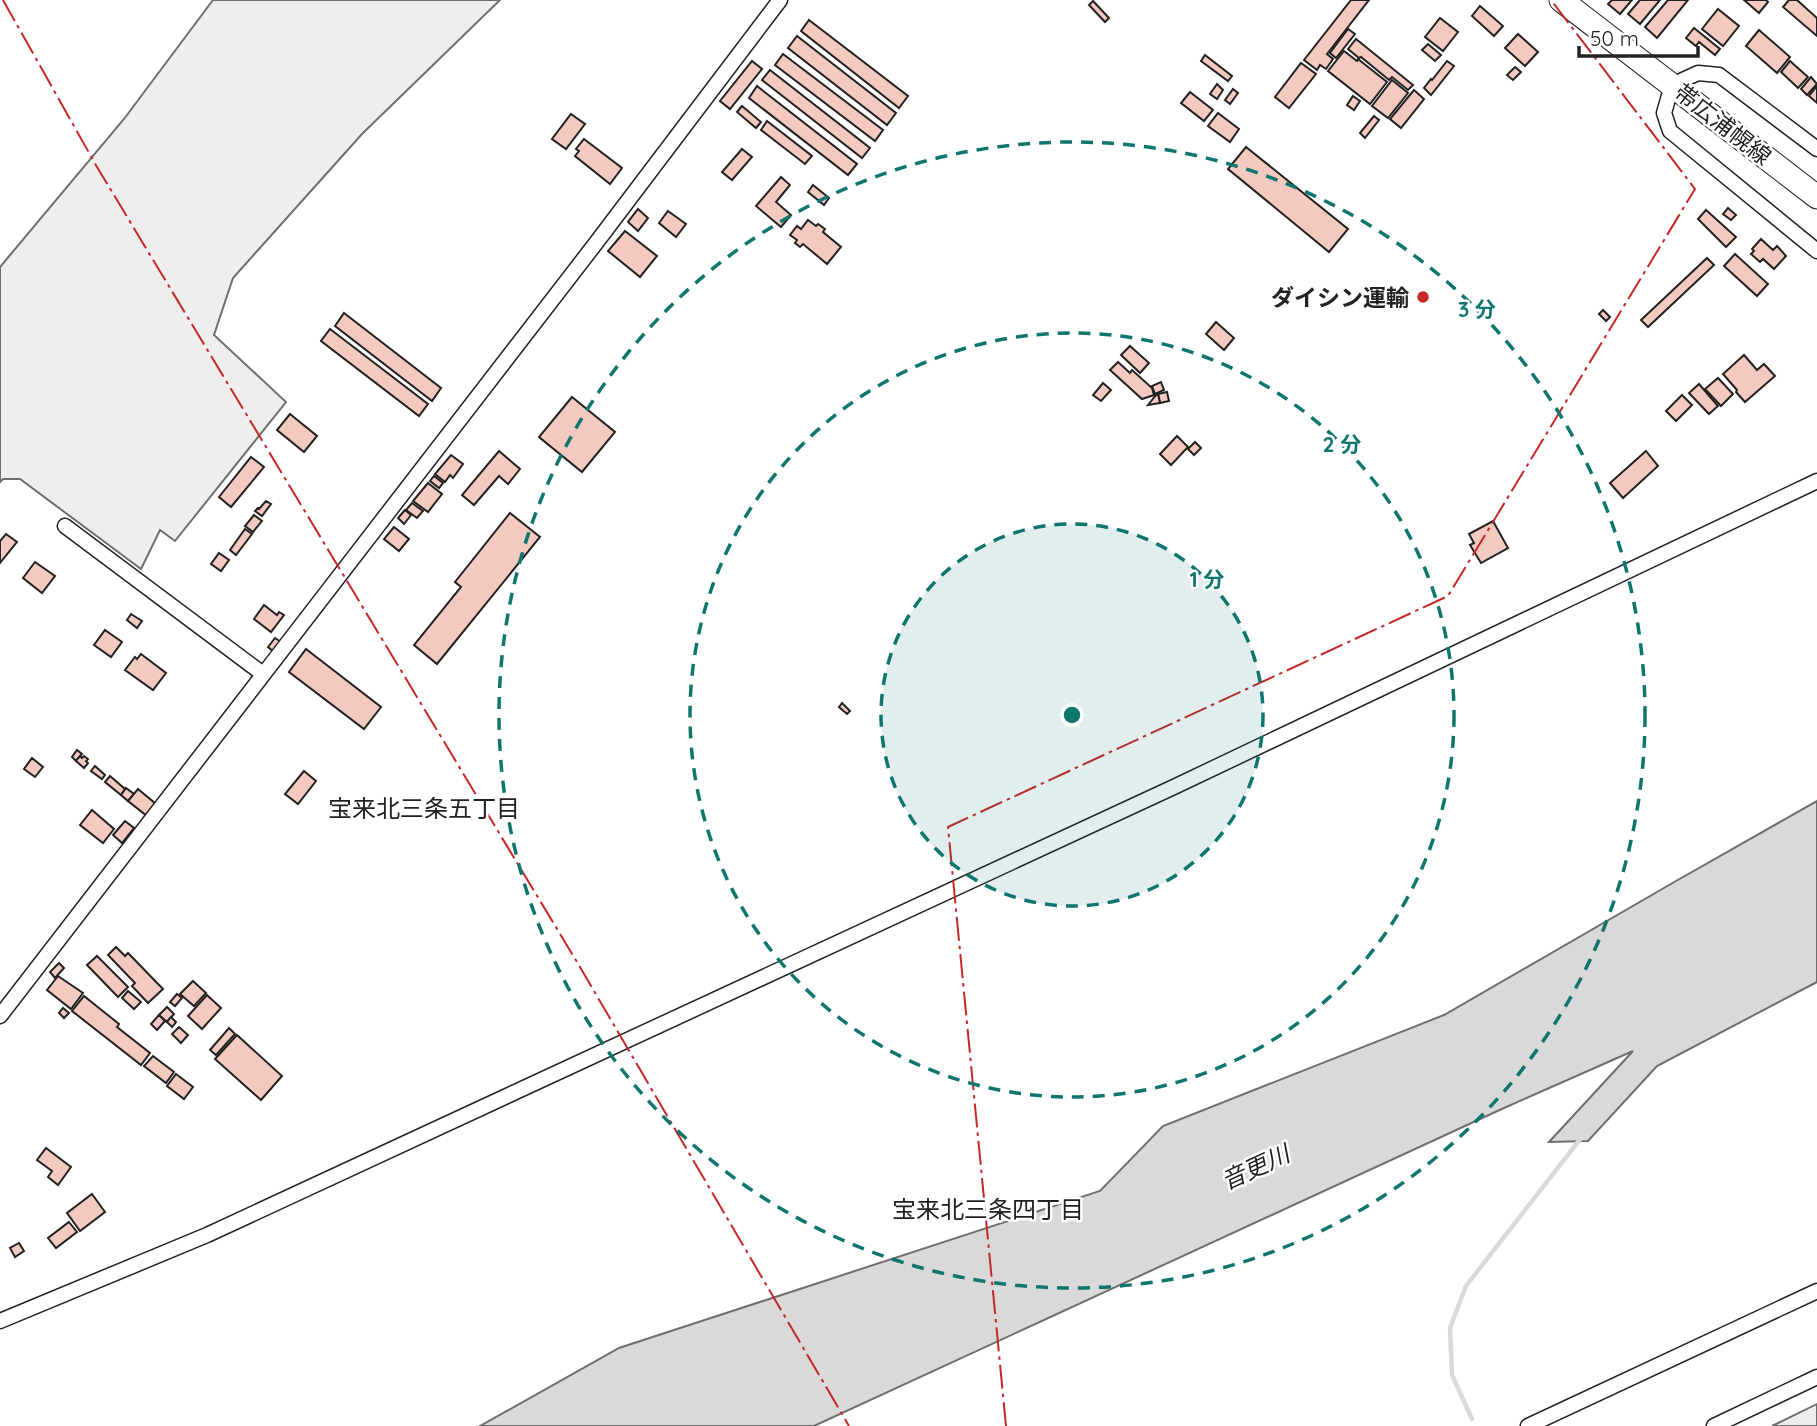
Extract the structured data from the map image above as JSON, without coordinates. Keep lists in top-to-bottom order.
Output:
{
  "streets": {
    "main road": ["帯広浦幌線"]
  },
  "districts": ["宝来北三条五丁目", "宝来北三条四丁目"],
  "water": ["音更川"],
  "places": ["ダイシン運輸"],
  "scale_bar": "50 m",
  "rings": ["3 分", "2 分", "1 分"]
}
